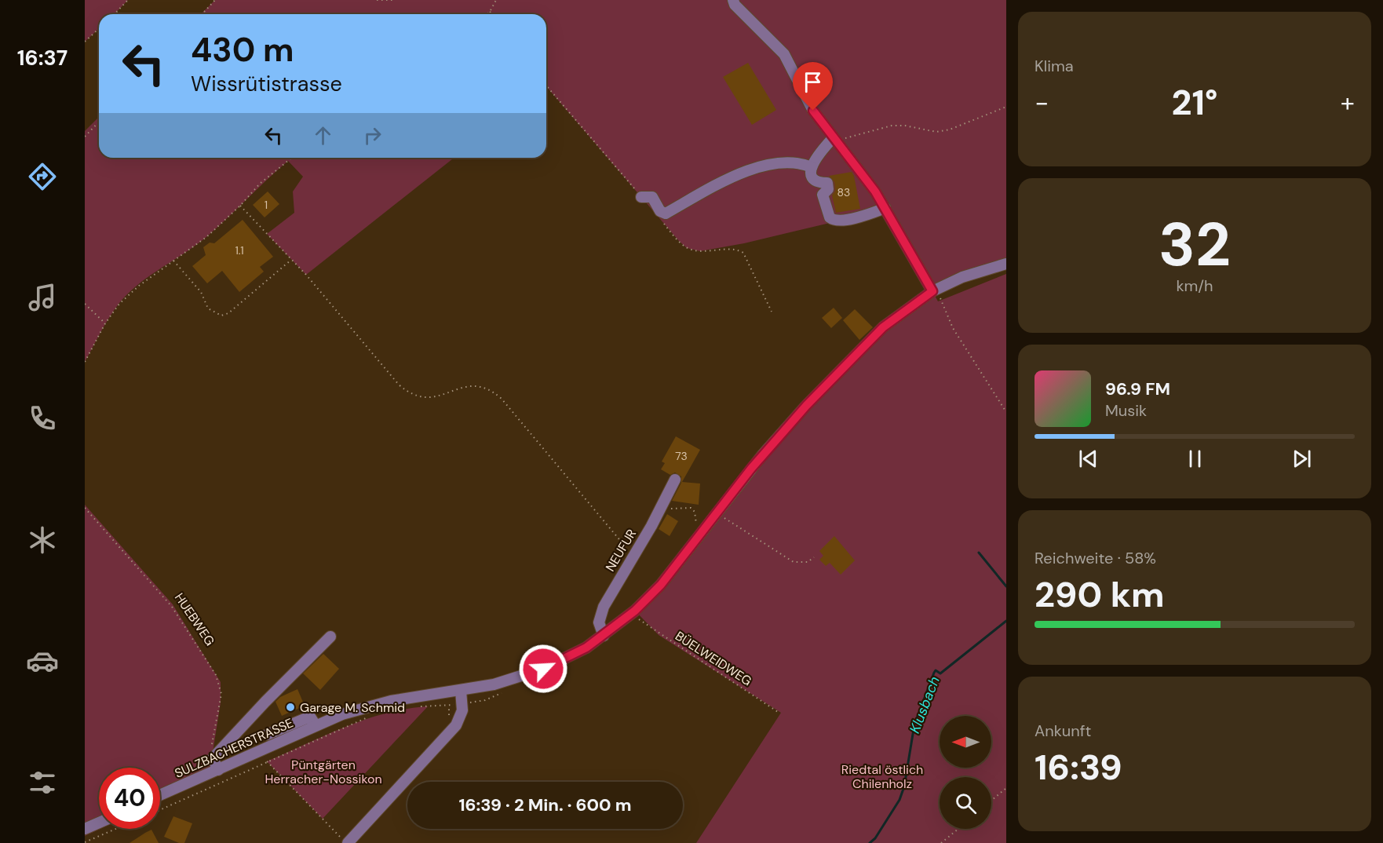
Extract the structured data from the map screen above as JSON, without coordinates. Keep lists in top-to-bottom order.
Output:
{
  "streets": {
    "street": ["NEUFUR", "SULZBACHERSTRASSE"],
    "path": ["HUEBWEG", "BÜELWEIDWEG"]
  },
  "crossings": [
    ["NEUFUR", "SULZBACHERSTRASSE"]
  ],
  "water": ["Klusbach"],
  "parks": ["Püntgärten Herracher-Nossikon", "Riedtal östlich Chilenholz"],
  "places": ["Garage M. Schmid"],
  "house_numbers": [
    "83",
    "1",
    "1.1",
    "73"
  ],
  "north": "left",
  "page": {
    "tabs": "16:37",
    "tile": [
      "Klima",
      ["32", "km/h"],
      ["Reichweite · 58%", "290 km"],
      ["Ankunft", "16:39"]
    ],
    "turn": ["430 m", "Wissrütistrasse"],
    "heat": ["−", "21°", "+"],
    "song": ["96.9 FM", "Musik"],
    "limit": "40",
    "trip": "16:39 · 2 Min. · 600 m"
  }
}
